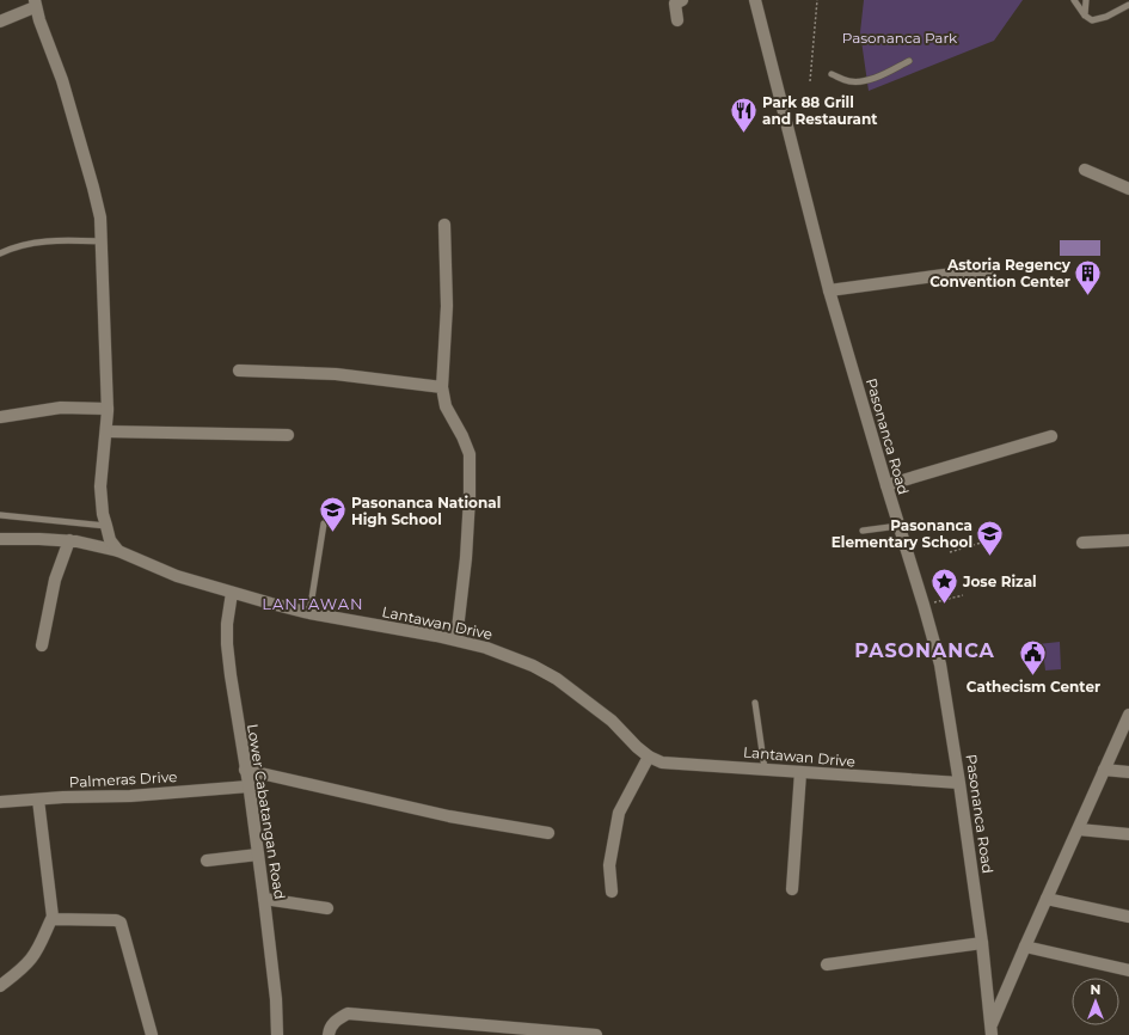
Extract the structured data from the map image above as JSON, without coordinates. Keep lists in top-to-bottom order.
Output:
{
  "streets": {
    "street": [
      "Pasonanca Road",
      "Lantawan Drive",
      "Palmeras Drive",
      "Lower Cabatangan Road"
    ]
  },
  "crossings": [
    ["Pasonanca Road", "Lantawan Drive"],
    ["Lantawan Drive", "Lower Cabatangan Road"],
    ["Palmeras Drive", "Lower Cabatangan Road"]
  ],
  "districts": ["LANTAWAN", "PASONANCA"],
  "parks": ["Pasonanca Park"],
  "places": {
    "restaurant": ["Park 88 Grill and Restaurant"],
    "building": ["Astoria Regency Convention Center"],
    "school or university": ["Pasonanca National High School", "Pasonanca Elementary School"],
    "place": ["Jose Rizal"],
    "public building": ["Cathecism Center"]
  },
  "north": "top"
}
